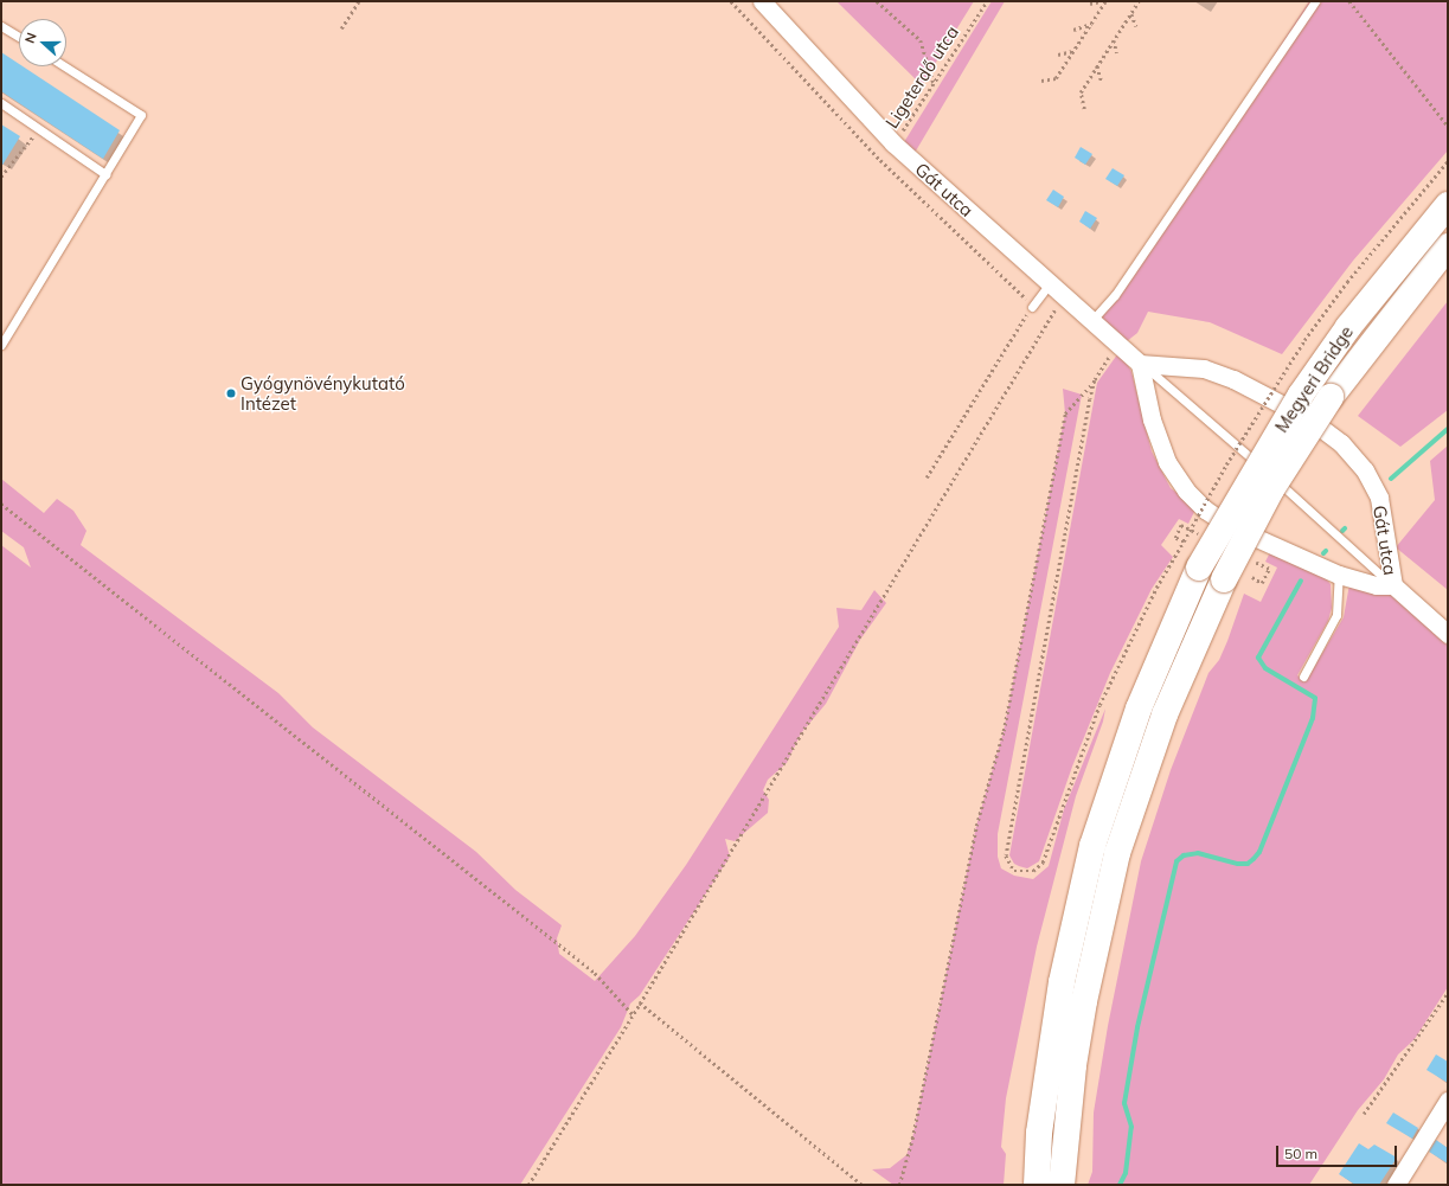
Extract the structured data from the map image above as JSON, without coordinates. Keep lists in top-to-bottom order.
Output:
{
  "streets": {
    "highway": ["Megyeri Bridge"],
    "street": ["Gát utca"],
    "path": ["Ligeterdő utca"]
  },
  "crossings": [
    ["Ligeterdő utca", "Gát utca"]
  ],
  "places": ["Gyógynövénykutató Intézet"],
  "scale_bar": "50 m",
  "north": "left"
}
